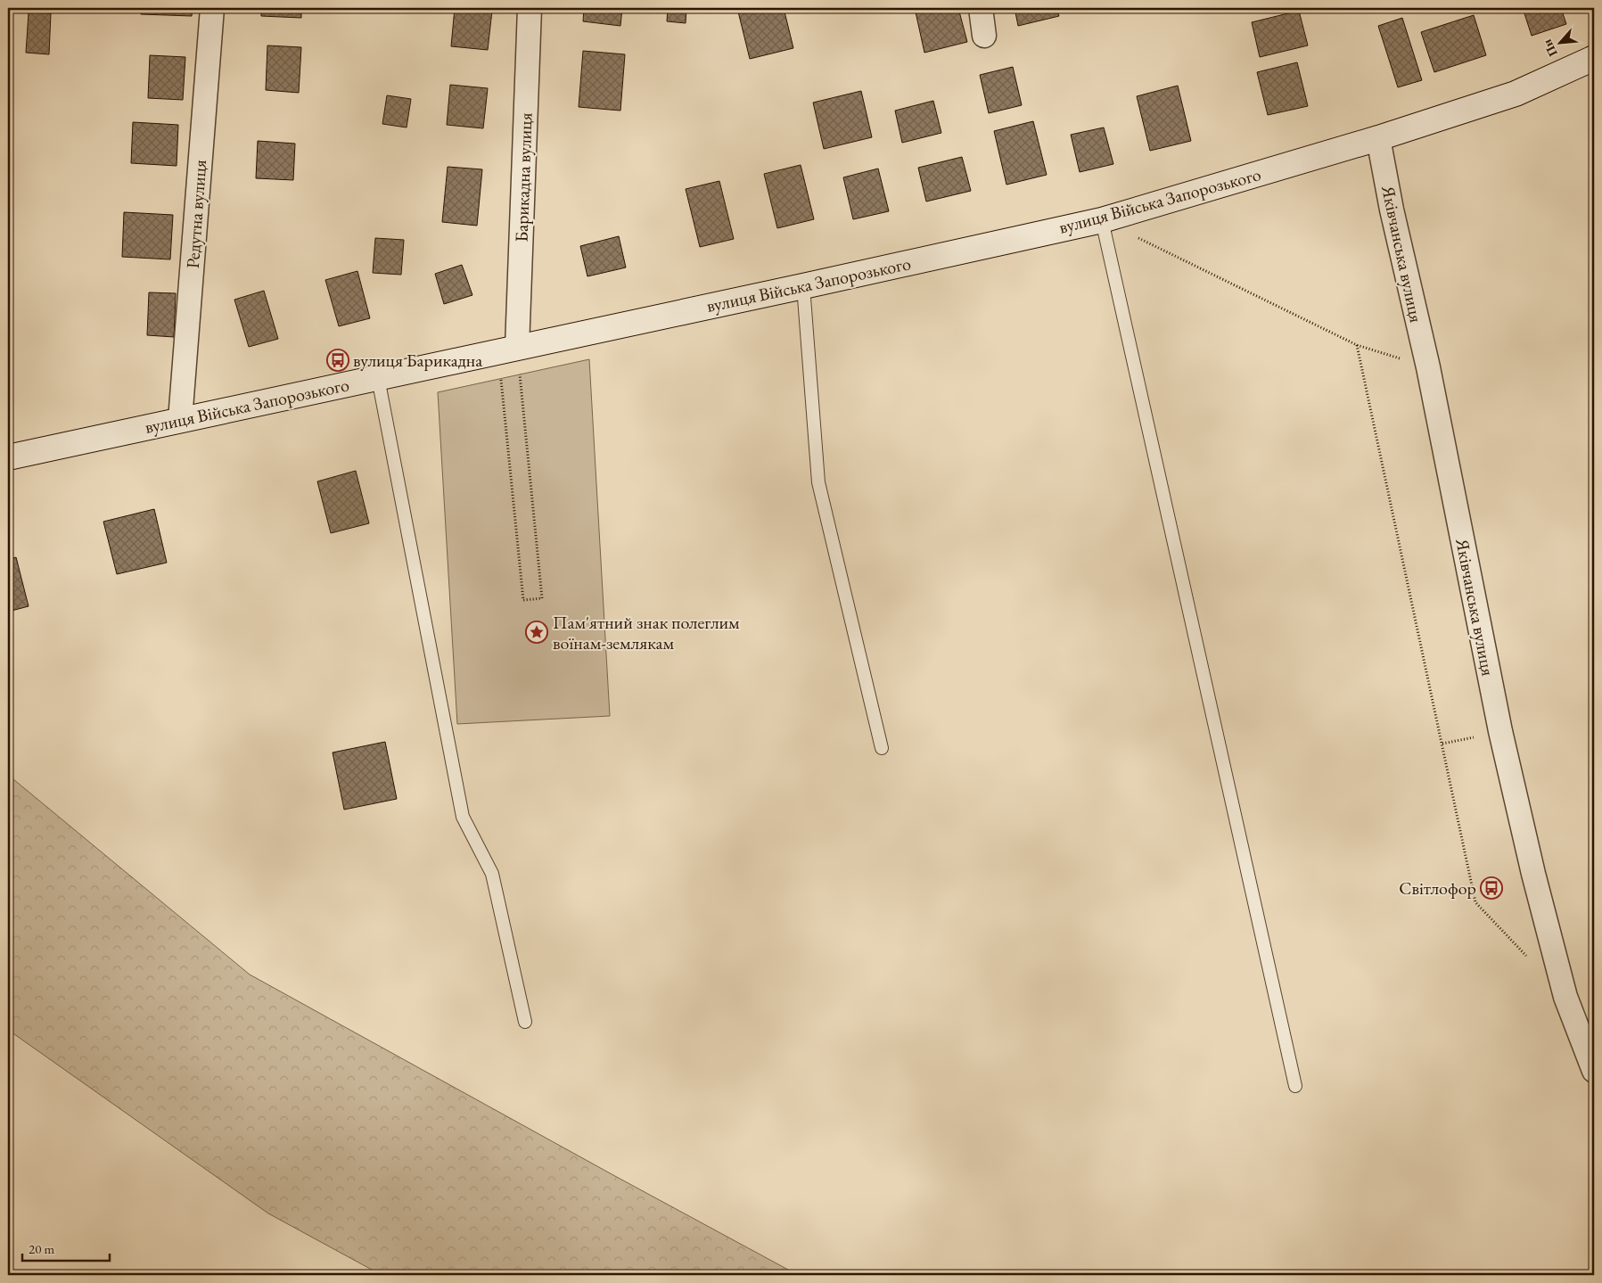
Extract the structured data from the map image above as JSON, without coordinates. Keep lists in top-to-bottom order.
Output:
{
  "streets": {
    "street": [
      "Барикадна вулиця",
      "вулиця Війська Запорозького",
      "Редутна вулиця",
      "Яківчанська вулиця"
    ]
  },
  "crossings": [
    ["Барикадна вулиця", "вулиця Війська Запорозького"],
    ["вулиця Війська Запорозького", "Редутна вулиця"],
    ["вулиця Війська Запорозького", "Яківчанська вулиця"]
  ],
  "places": {
    "bus stop": ["вулиця Барикадна", "Світлофор"],
    "place": ["Пам'ятний знак полеглим воїнам-землякам"]
  },
  "scale_bar": "20 m",
  "north": "bottom left"
}
